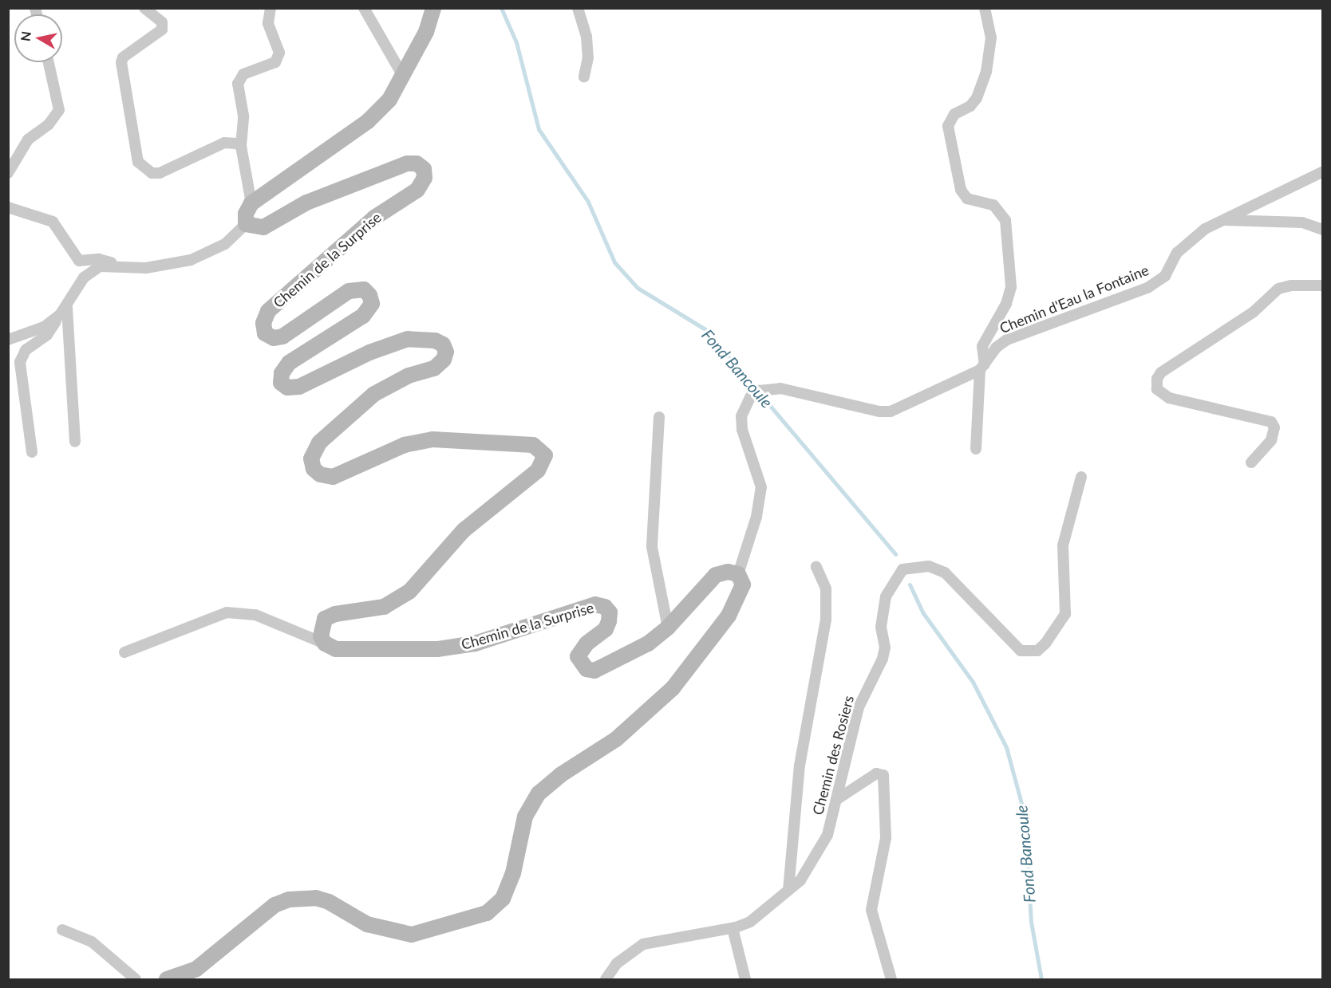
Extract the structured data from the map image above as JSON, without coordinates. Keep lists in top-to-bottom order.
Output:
{
  "streets": {
    "main road": ["Chemin de la Surprise"],
    "street": ["Chemin d'Eau la Fontaine", "Chemin des Rosiers"]
  },
  "crossings": [
    ["Chemin de la Surprise", "Chemin d'Eau la Fontaine"]
  ],
  "water": ["Fond Bancoule"],
  "north": "left"
}
